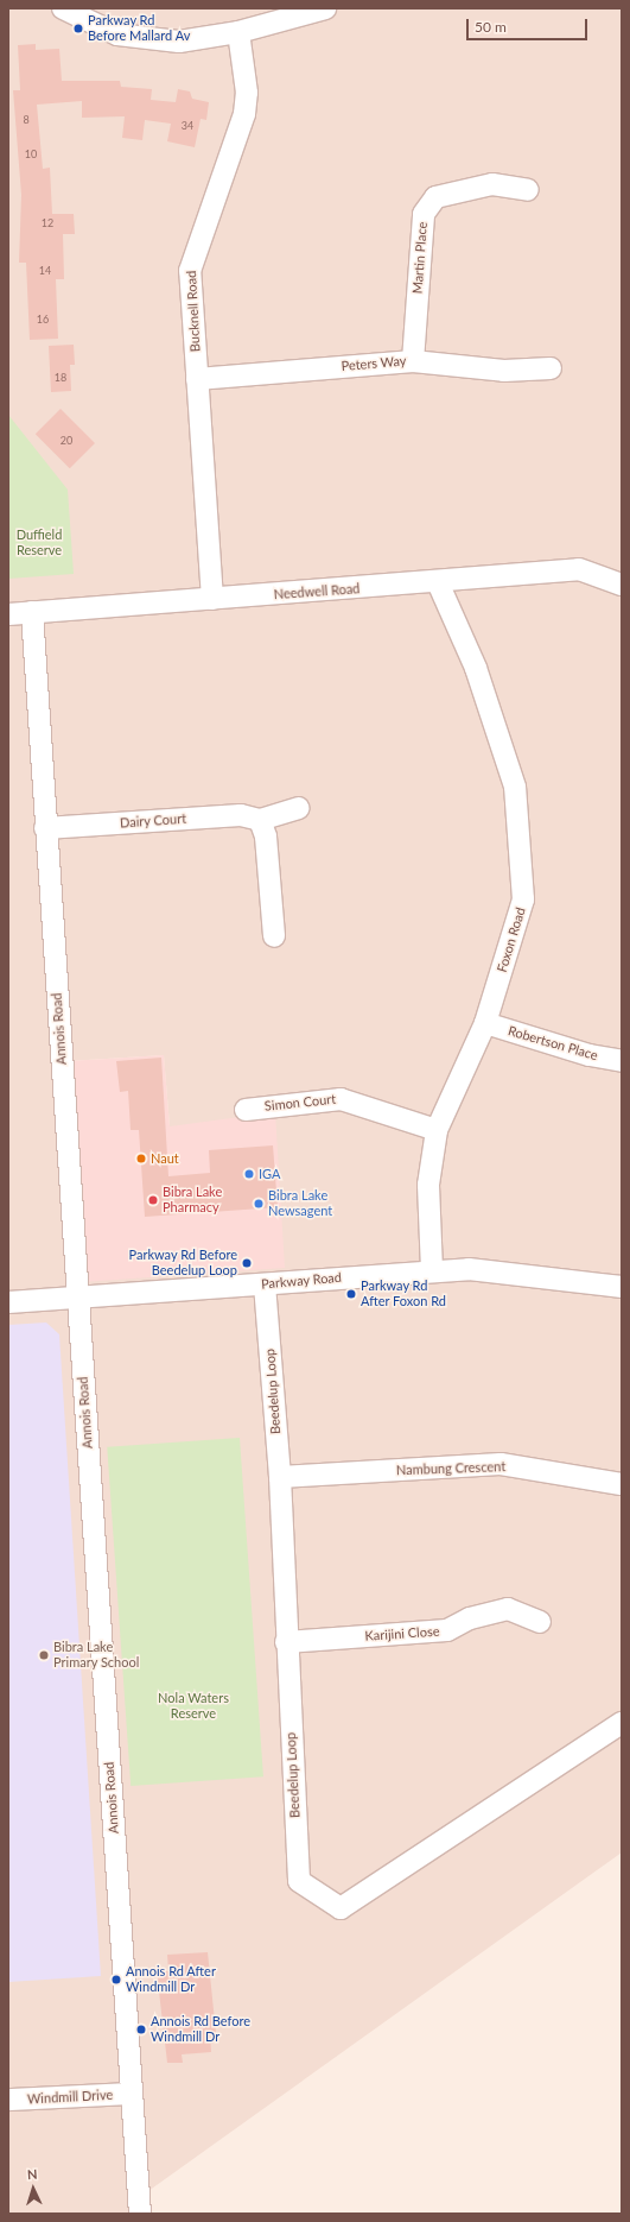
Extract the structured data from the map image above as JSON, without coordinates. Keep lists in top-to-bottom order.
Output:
{
  "streets": {
    "street": [
      "Martin Place",
      "Bucknell Road",
      "Peters Way",
      "Needwell Road",
      "Dairy Court",
      "Foxon Road",
      "Annois Road",
      "Robertson Place",
      "Simon Court",
      "Parkway Road",
      "Beedelup Loop",
      "Nambung Crescent",
      "Karijini Close",
      "Windmill Drive"
    ]
  },
  "crossings": [
    ["Martin Place", "Peters Way"],
    ["Bucknell Road", "Peters Way"],
    ["Bucknell Road", "Needwell Road"],
    ["Needwell Road", "Foxon Road"],
    ["Needwell Road", "Annois Road"],
    ["Dairy Court", "Annois Road"],
    ["Foxon Road", "Robertson Place"],
    ["Foxon Road", "Simon Court"],
    ["Foxon Road", "Parkway Road"],
    ["Annois Road", "Parkway Road"],
    ["Annois Road", "Windmill Drive"],
    ["Parkway Road", "Beedelup Loop"],
    ["Beedelup Loop", "Nambung Crescent"],
    ["Beedelup Loop", "Karijini Close"]
  ],
  "parks": ["Duffield Reserve", "Nola Waters Reserve"],
  "places": [
    "Parkway Rd Before Mallard Av",
    "Naut",
    "IGA",
    "Bibra Lake Pharmacy",
    "Bibra Lake Newsagent",
    "Parkway Rd Before Beedelup Loop",
    "Parkway Rd After Foxon Rd",
    "Bibra Lake Primary School",
    "Annois Rd After Windmill Dr",
    "Annois Rd Before Windmill Dr"
  ],
  "house_numbers": [
    "8",
    "34",
    "10",
    "12",
    "14",
    "16",
    "18",
    "20"
  ],
  "scale_bar": "50 m",
  "north": "top"
}
